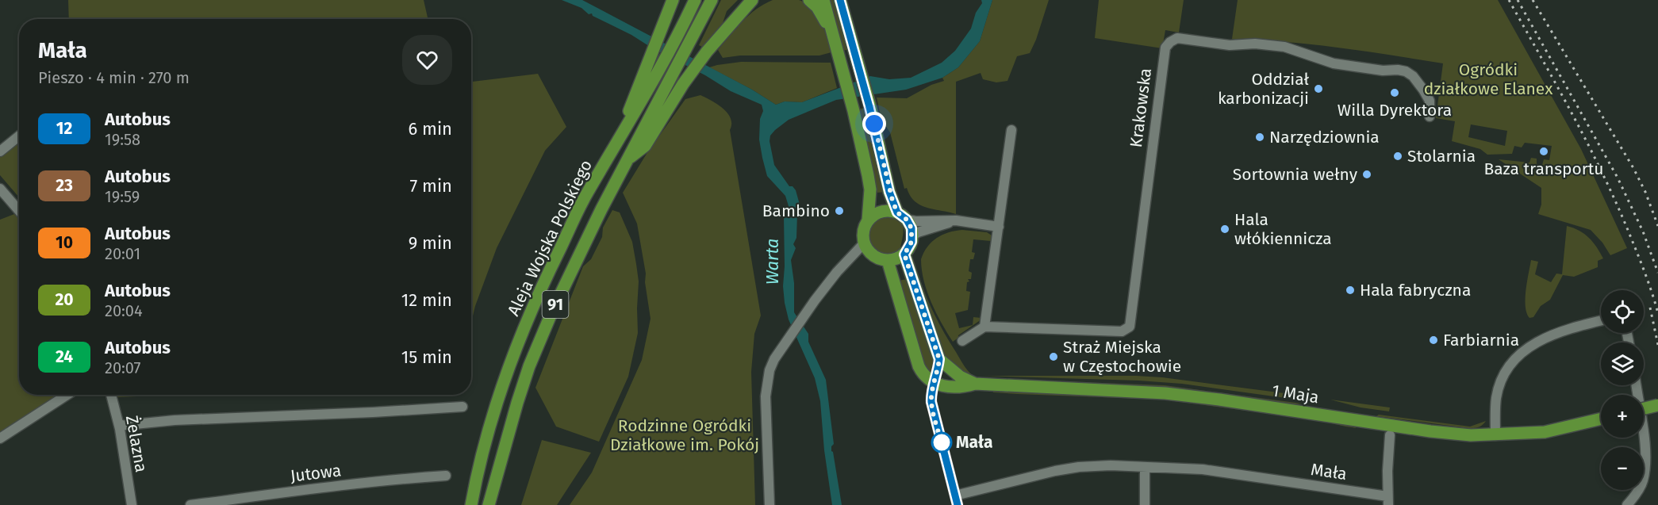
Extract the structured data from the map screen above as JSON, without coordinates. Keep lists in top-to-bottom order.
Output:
{
  "streets": {
    "main road": ["Aleja Wojska Polskiego", "91", "1 Maja"],
    "street": [
      "Krakowska",
      "Żelazna",
      "Mała",
      "Jutowa"
    ]
  },
  "water": ["Warta"],
  "parks": ["Ogródki działkowe Elanex", "Rodzinne Ogródki Działkowe im. Pokój"],
  "places": [
    "Oddział karbonizacji",
    "Willa Dyrektora",
    "Narzędziownia",
    "Baza transportu",
    "Stolarnia",
    "Sortownia wełny",
    "Bambino",
    "Hala włókiennicza",
    "Hala fabryczna",
    "Farbiarnia",
    "Straż Miejska w Częstochowie",
    "Mała"
  ],
  "lines": ["bus line 12"],
  "page": {
    "heading": ["Mała", "Pieszo · 4 min · 270 m"],
    "list": [
      {
        "mark": "12",
        "name": "Autobus",
        "note": "19:58",
        "value": "6 min"
      },
      {
        "mark": "23",
        "name": "Autobus",
        "note": "19:59",
        "value": "7 min"
      },
      {
        "mark": "10",
        "name": "Autobus",
        "note": "20:01",
        "value": "9 min"
      },
      {
        "mark": "20",
        "name": "Autobus",
        "note": "20:04",
        "value": "12 min"
      },
      {
        "mark": "24",
        "name": "Autobus",
        "note": "20:07",
        "value": "15 min"
      }
    ],
    "map_buttons": ["+", "−"]
  }
}
